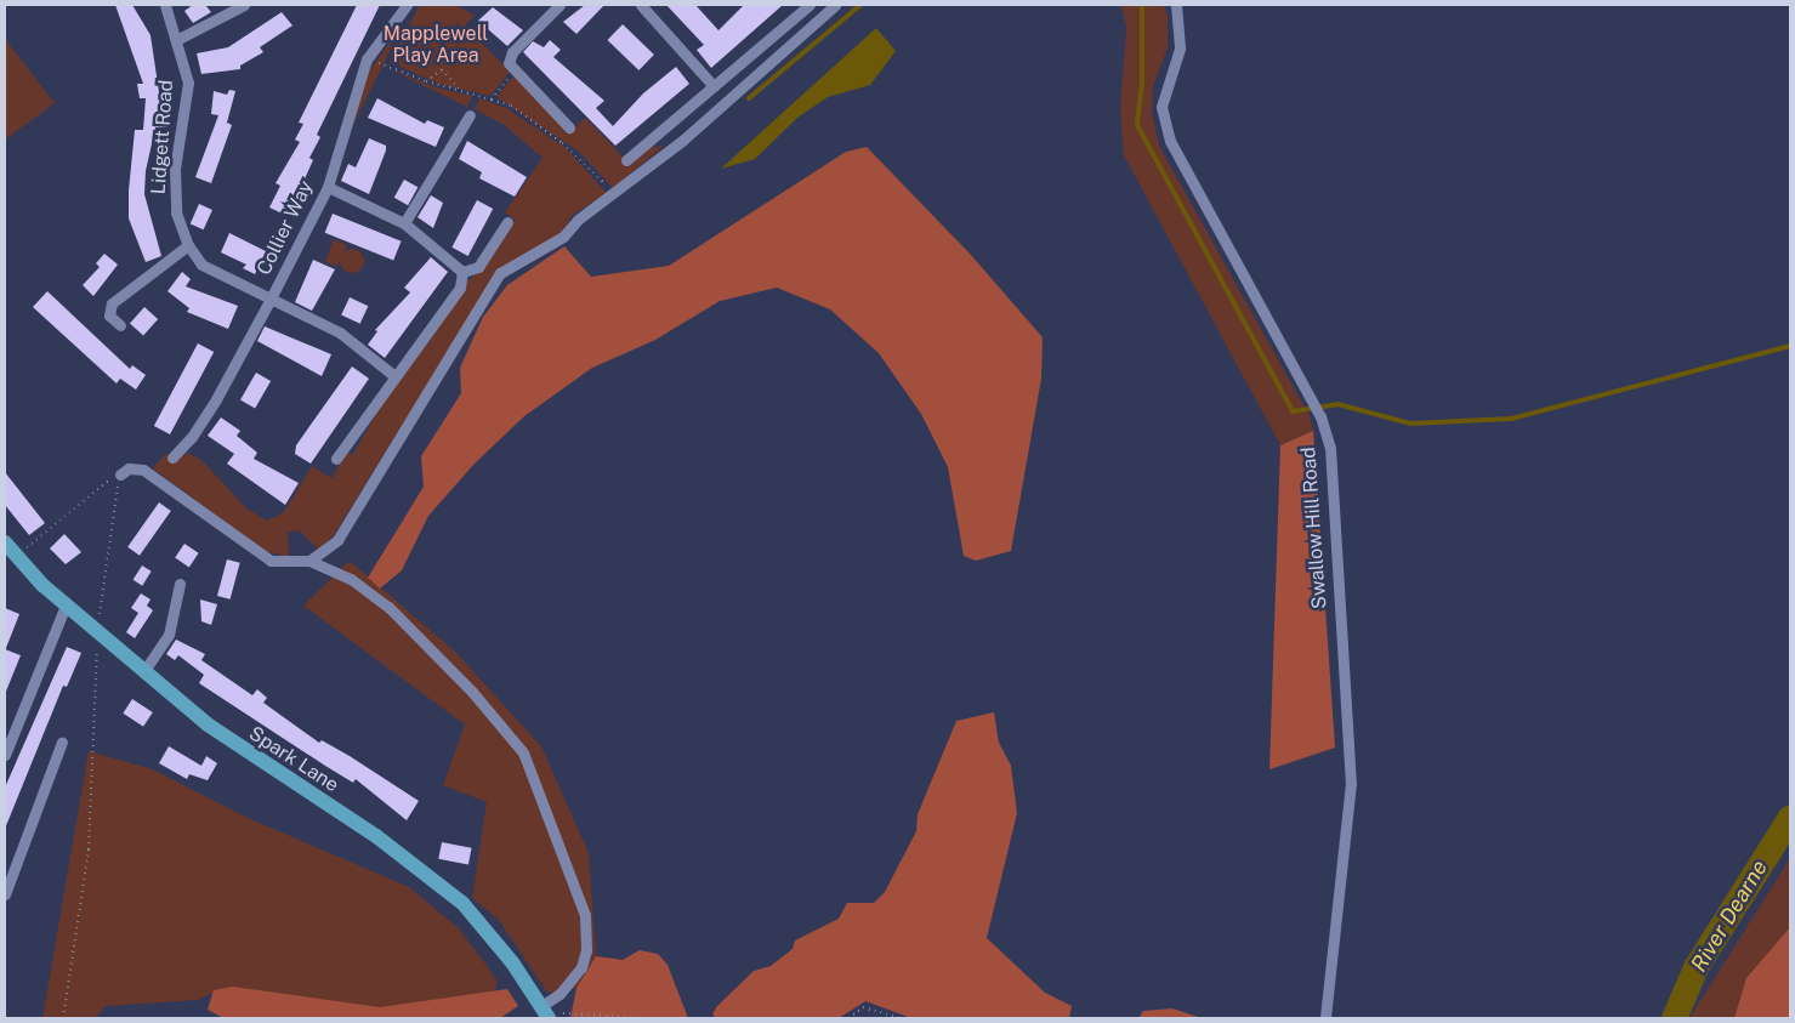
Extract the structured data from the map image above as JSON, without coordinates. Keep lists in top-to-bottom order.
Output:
{
  "streets": {
    "main road": ["Spark Lane"],
    "street": ["Lidgett Road", "Collier Way", "Swallow Hill Road"]
  },
  "crossings": [
    ["Lidgett Road", "Collier Way"]
  ],
  "water": ["River Dearne"],
  "parks": ["Mapplewell Play Area"]
}
